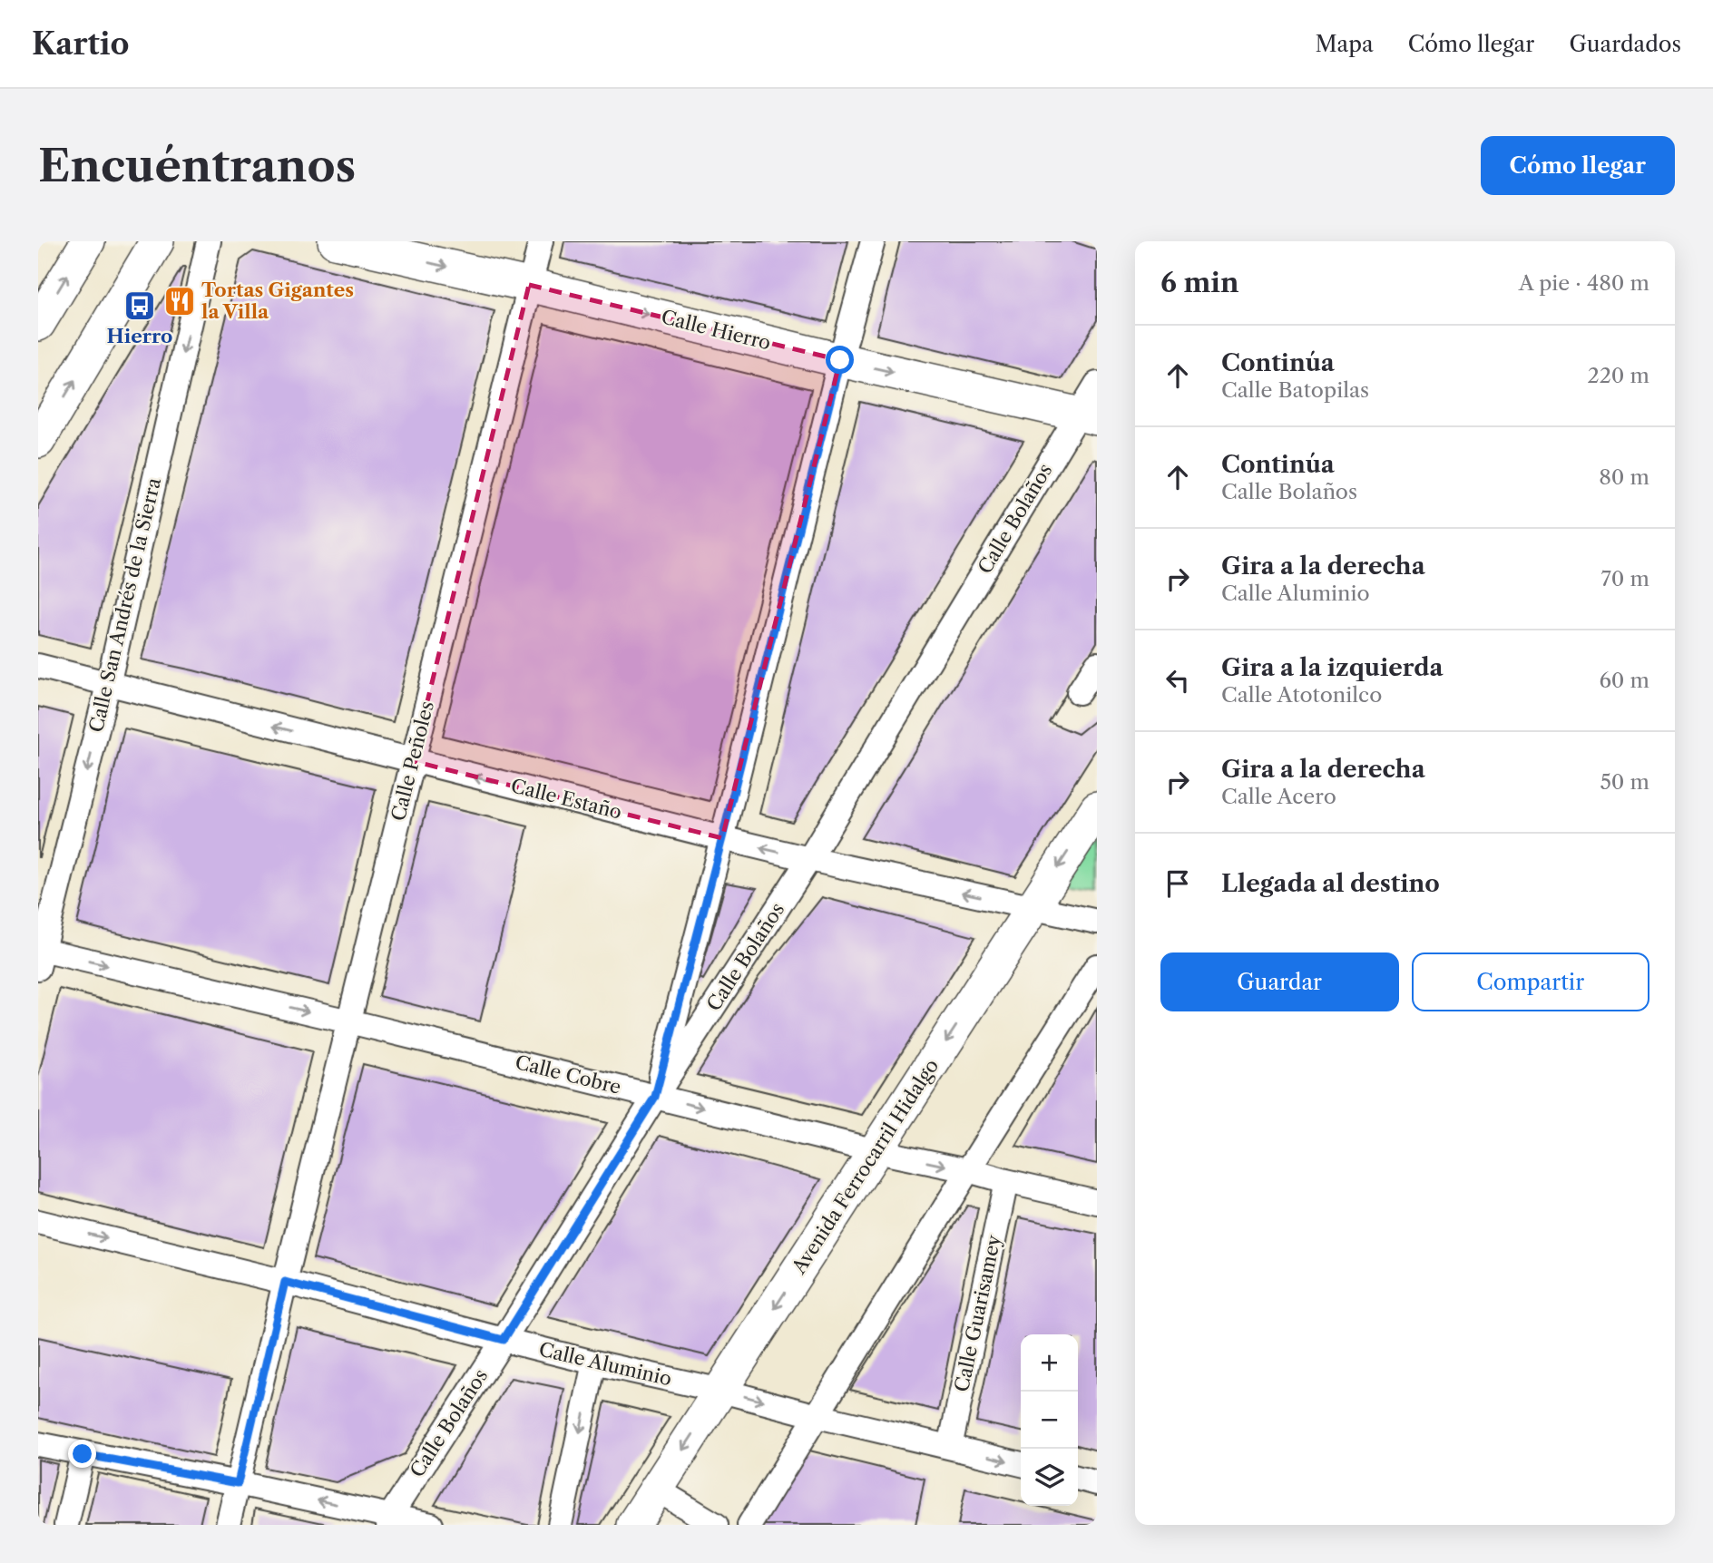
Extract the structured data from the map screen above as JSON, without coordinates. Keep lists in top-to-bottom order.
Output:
{
  "streets": {
    "main road": ["Calle Hierro", "Avenida Ferrocarril Hidalgo"],
    "street": [
      "Calle Bolaños",
      "Calle San Andrés de la Sierra",
      "Calle Peñoles",
      "Calle Estaño",
      "Calle Cobre",
      "Calle Guarisamey",
      "Calle Aluminio"
    ]
  },
  "crossings": [
    ["Calle Hierro", "Calle Bolaños"],
    ["Calle Hierro", "Calle Peñoles"],
    ["Calle Bolaños", "Calle Estaño"],
    ["Calle Bolaños", "Calle Cobre"],
    ["Calle Bolaños", "Calle Aluminio"],
    ["Calle San Andrés de la Sierra", "Calle Estaño"],
    ["Calle San Andrés de la Sierra", "Calle Cobre"],
    ["Calle Peñoles", "Calle Estaño"],
    ["Calle Peñoles", "Calle Cobre"],
    ["Calle Peñoles", "Calle Aluminio"],
    ["Calle Estaño", "Avenida Ferrocarril Hidalgo"],
    ["Calle Cobre", "Avenida Ferrocarril Hidalgo"],
    ["Calle Cobre", "Calle Guarisamey"],
    ["Avenida Ferrocarril Hidalgo", "Calle Aluminio"],
    ["Calle Guarisamey", "Calle Aluminio"]
  ],
  "one_way": [
    "Calle Hierro",
    "Calle San Andrés de la Sierra",
    "Calle Estaño",
    "Calle Cobre",
    "Avenida Ferrocarril Hidalgo"
  ],
  "places": {
    "restaurant": ["Tortas Gigantes la Villa"],
    "bus stop": ["Hierro"]
  },
  "page": {
    "header": "Kartio",
    "nav": ["Mapa", "Cómo llegar", "Guardados"],
    "buttons": [
      "Cómo llegar",
      ["Guardar", "Compartir"]
    ],
    "title": "Encuéntranos",
    "heading": ["6 min", "A pie · 480 m"],
    "list": [
      ["Continúa", "Calle Batopilas", "220 m"],
      ["Continúa", "Calle Bolaños", "80 m"],
      ["Gira a la derecha", "Calle Aluminio", "70 m"],
      ["Gira a la izquierda", "Calle Atotonilco", "60 m"],
      ["Gira a la derecha", "Calle Acero", "50 m"],
      "Llegada al destino"
    ],
    "map_buttons": ["+", "−"]
  }
}
